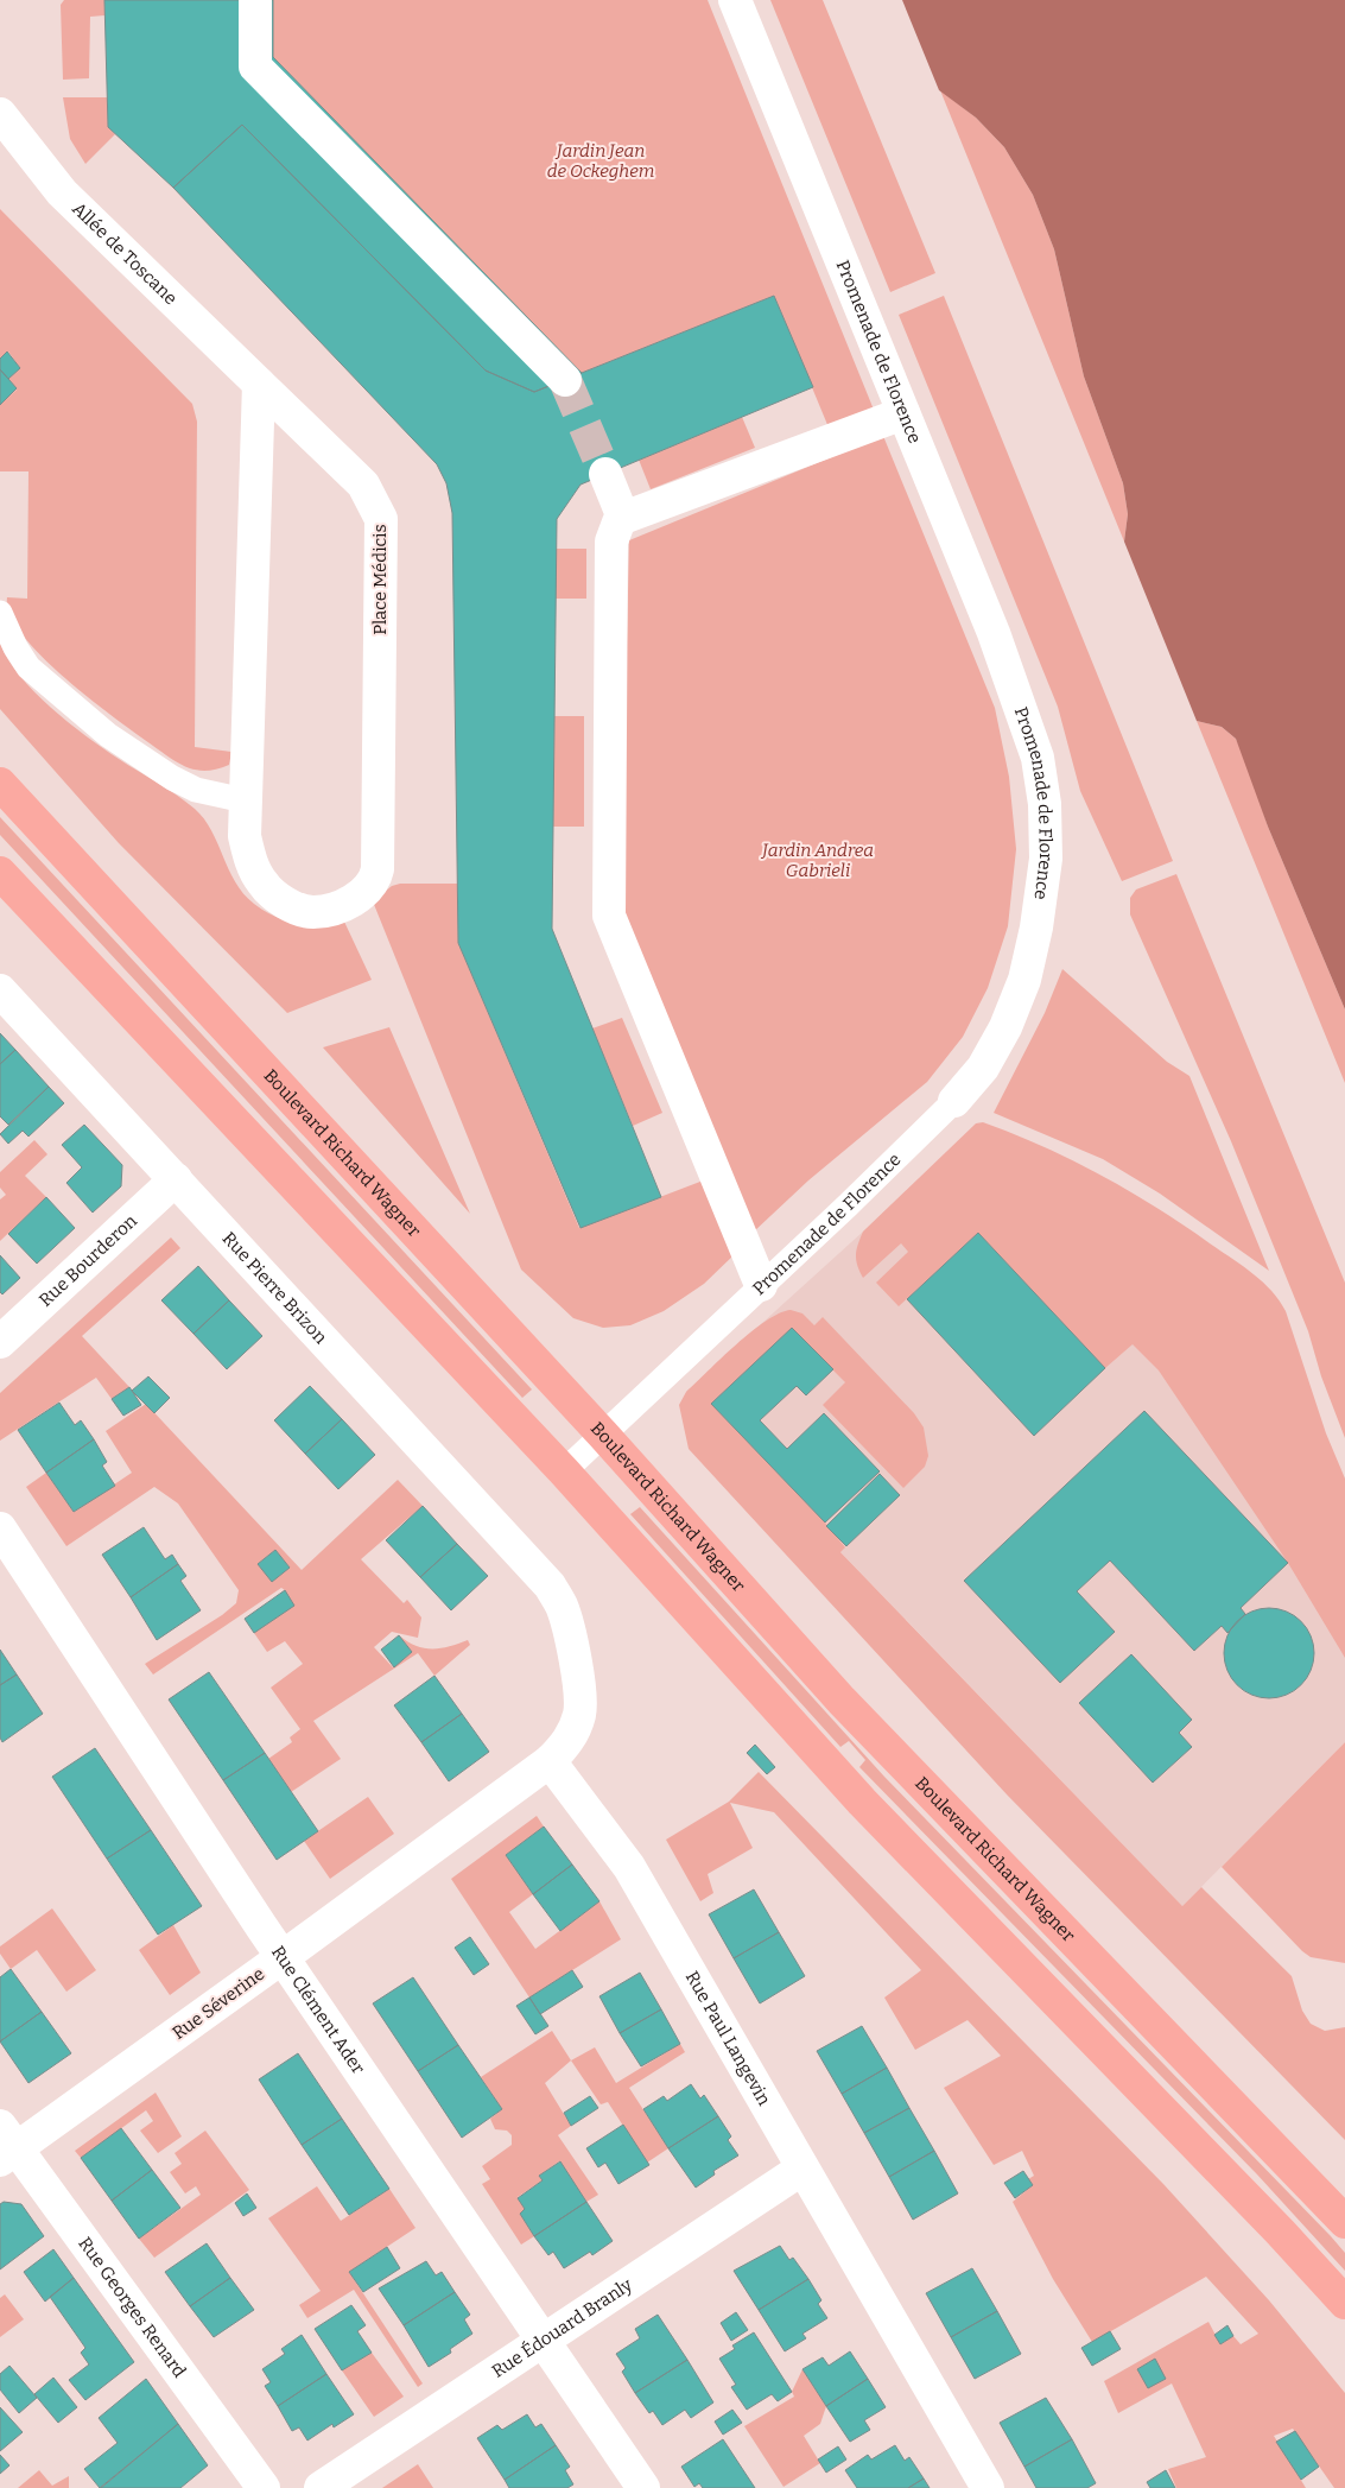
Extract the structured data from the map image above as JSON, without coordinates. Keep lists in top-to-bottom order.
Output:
{
  "streets": {
    "main road": ["Boulevard Richard Wagner"],
    "street": [
      "Allée de Toscane",
      "Promenade de Florence",
      "Place Médicis",
      "Rue Bourderon",
      "Rue Pierre Brizon",
      "Rue Séverine",
      "Rue Clément Ader",
      "Rue Paul Langevin",
      "Rue Georges Renard",
      "Rue Édouard Branly"
    ]
  },
  "crossings": [
    ["Allée de Toscane", "Place Médicis"],
    ["Promenade de Florence", "Boulevard Richard Wagner"],
    ["Rue Bourderon", "Rue Pierre Brizon"],
    ["Rue Pierre Brizon", "Rue Séverine"],
    ["Rue Pierre Brizon", "Rue Paul Langevin"],
    ["Rue Séverine", "Rue Clément Ader"],
    ["Rue Séverine", "Rue Paul Langevin"],
    ["Rue Séverine", "Rue Georges Renard"],
    ["Rue Clément Ader", "Rue Édouard Branly"],
    ["Rue Paul Langevin", "Rue Édouard Branly"]
  ],
  "parks": ["Jardin Jean de Ockeghem", "Jardin Andrea Gabrieli"]
}
